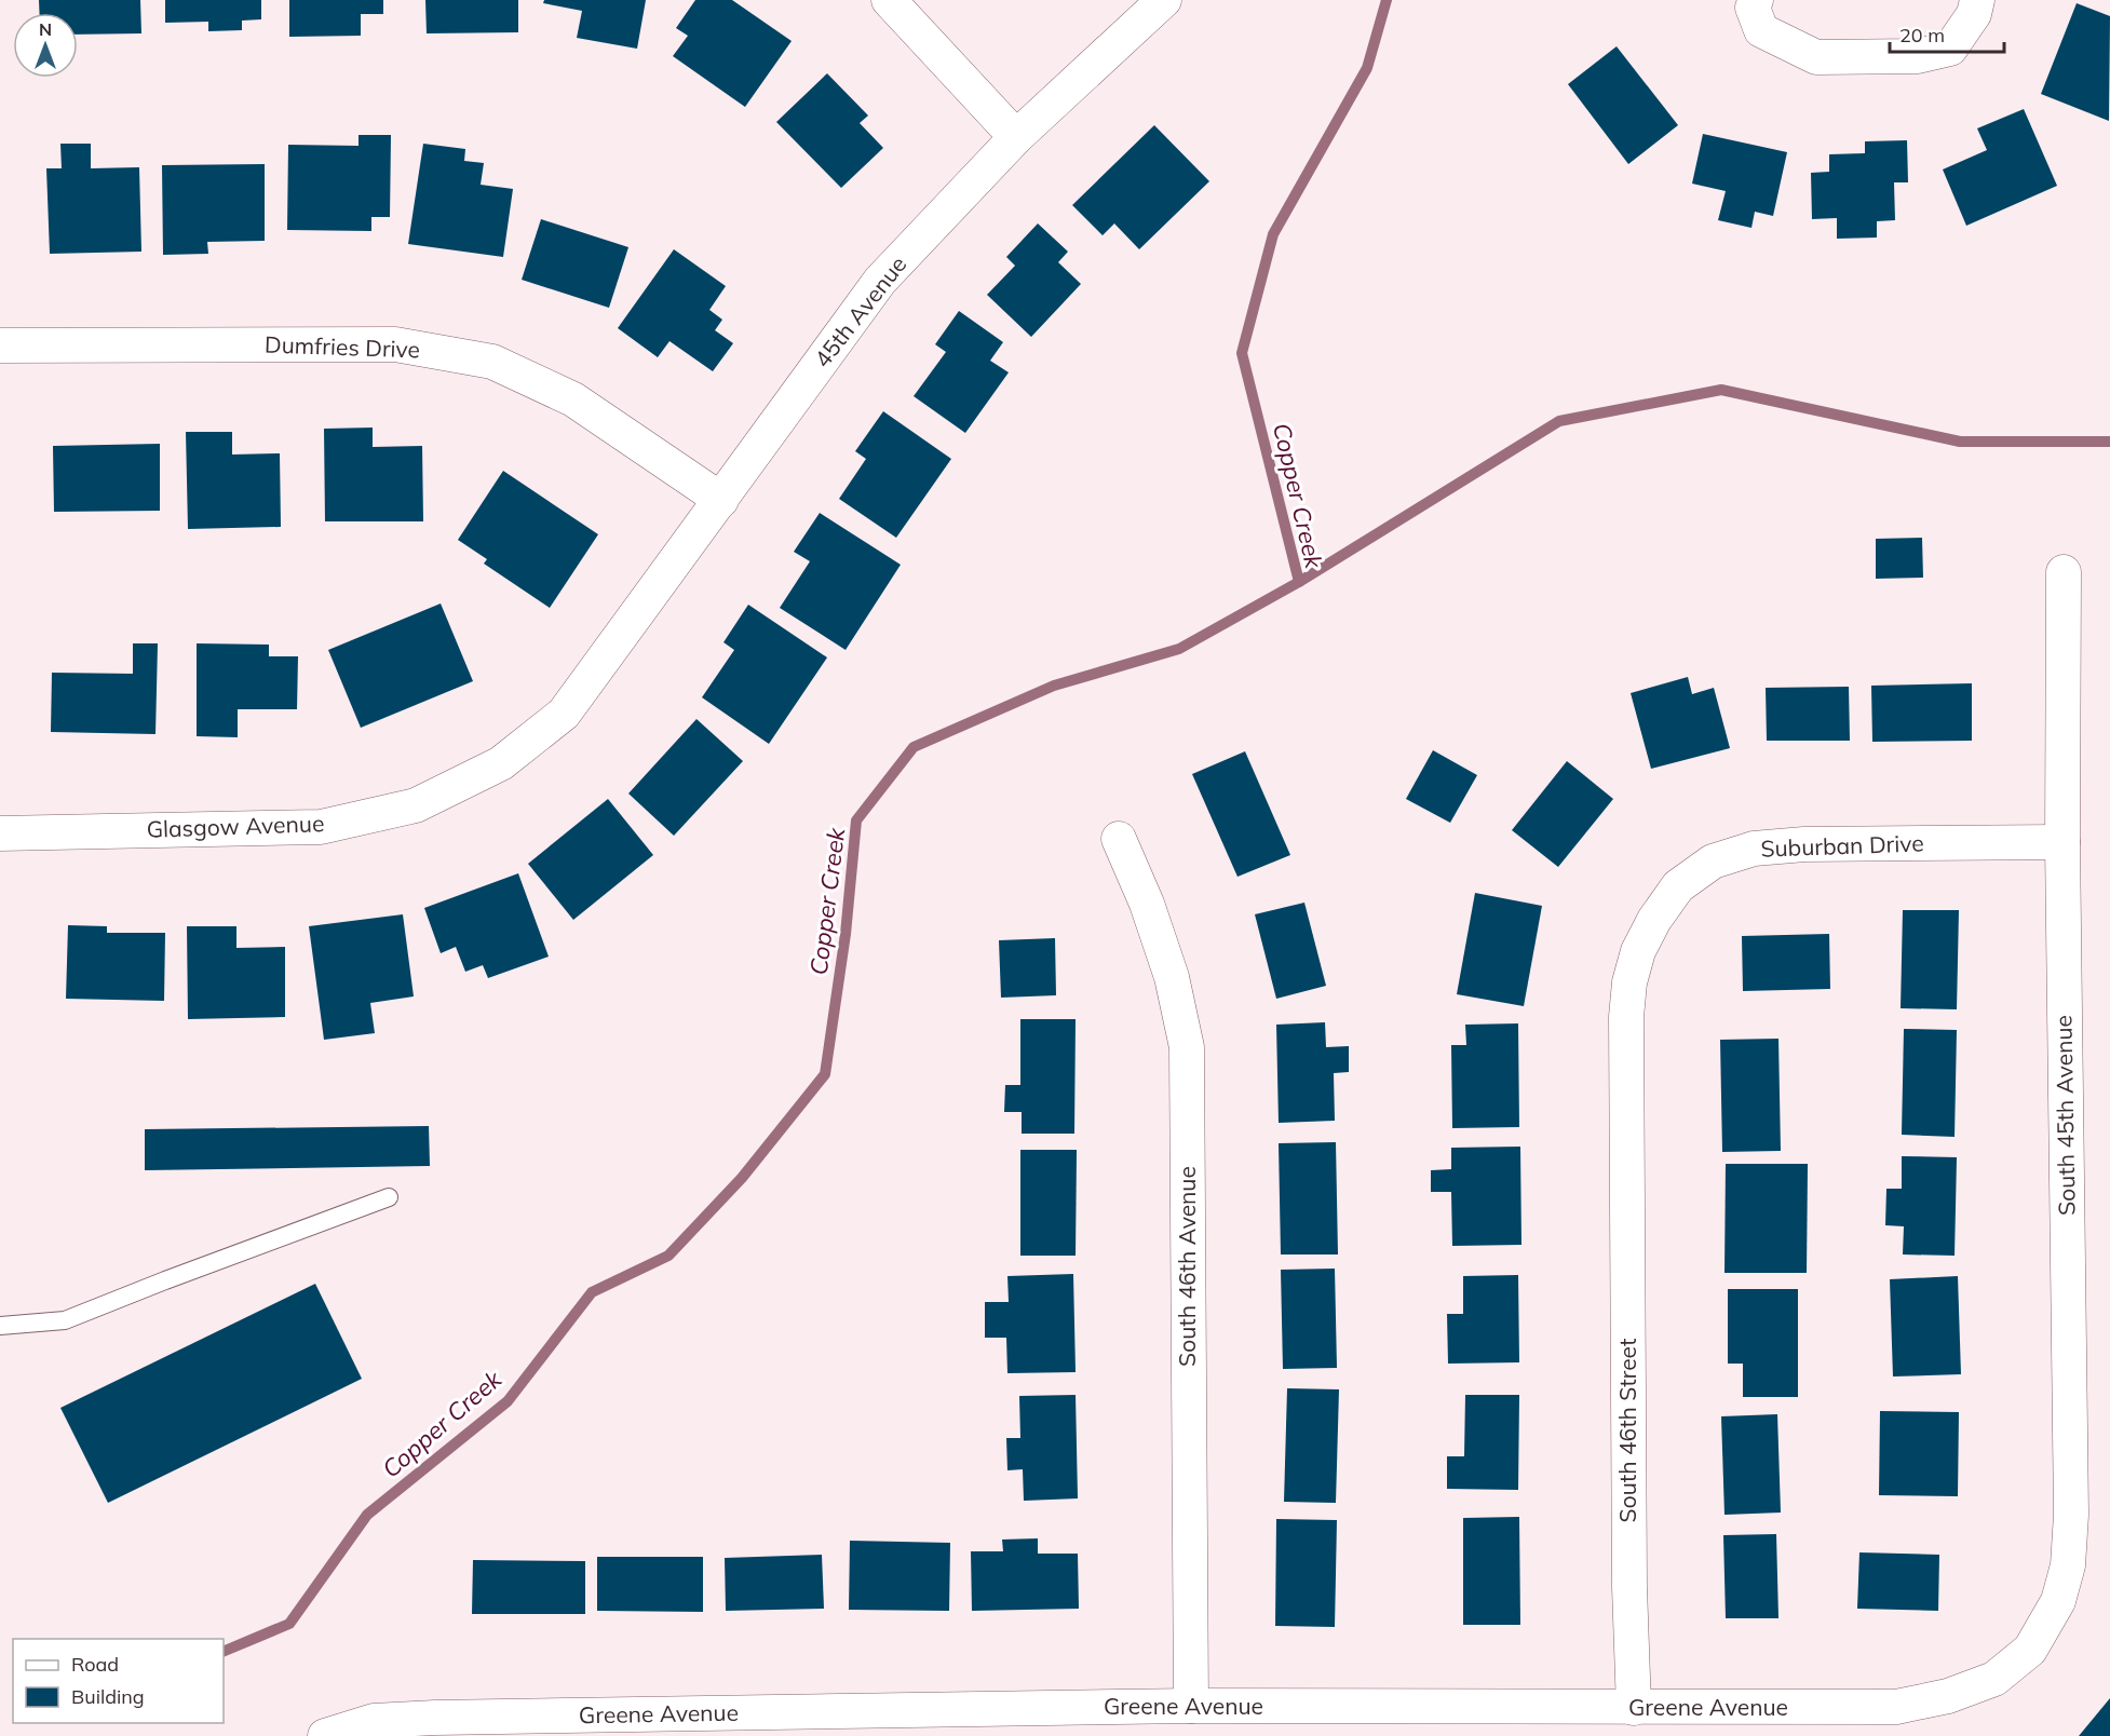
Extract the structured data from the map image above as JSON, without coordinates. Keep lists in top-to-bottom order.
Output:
{
  "streets": {
    "street": [
      "45th Avenue",
      "Dumfries Drive",
      "Glasgow Avenue",
      "Suburban Drive",
      "South 45th Avenue",
      "South 46th Avenue",
      "South 46th Street",
      "Greene Avenue"
    ]
  },
  "crossings": [
    ["45th Avenue", "Dumfries Drive"],
    ["45th Avenue", "Glasgow Avenue"],
    ["Dumfries Drive", "Glasgow Avenue"],
    ["Suburban Drive", "South 45th Avenue"],
    ["Suburban Drive", "South 46th Street"],
    ["South 45th Avenue", "Greene Avenue"],
    ["South 46th Avenue", "Greene Avenue"],
    ["South 46th Street", "Greene Avenue"]
  ],
  "water": ["Copper Creek"],
  "legend": ["Road", "Building"],
  "scale_bar": "20 m",
  "north": "top"
}
